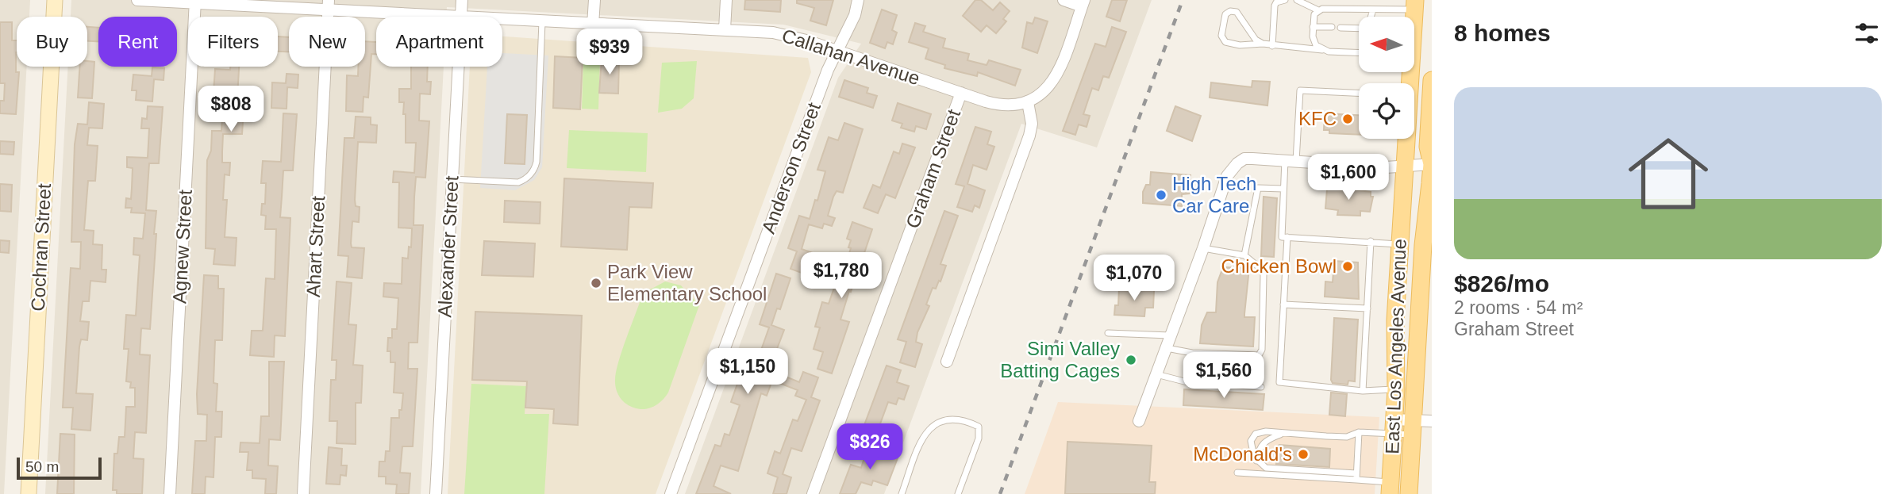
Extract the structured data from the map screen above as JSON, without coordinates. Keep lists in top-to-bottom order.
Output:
{
  "streets": {
    "main road": ["Cochran Street", "East Los Angeles Avenue"],
    "street": [
      "Callahan Avenue",
      "Anderson Street",
      "Graham Street",
      "Agnew Street",
      "Ahart Street",
      "Alexander Street"
    ]
  },
  "crossings": [
    ["Callahan Avenue", "Anderson Street"],
    ["Callahan Avenue", "Graham Street"],
    ["Callahan Avenue", "Agnew Street"],
    ["Callahan Avenue", "Ahart Street"]
  ],
  "places": [
    "KFC",
    "High Tech Car Care",
    "Chicken Bowl",
    "Park View Elementary School",
    "Simi Valley Batting Cages",
    "McDonald's"
  ],
  "scale_bar": "50 m",
  "north": "left",
  "page": {
    "heading": "8 homes",
    "chip": [
      "Buy",
      "Rent",
      "Filters",
      "New",
      "Apartment"
    ],
    "price": [
      "$939",
      "$808",
      "$1,600",
      "$1,780",
      "$1,070",
      "$1,150",
      "$1,560",
      "$826"
    ],
    "list": [
      {
        "name": "$826/mo",
        "note": "2 rooms · 54 m² · Graham Street"
      }
    ],
    "scale": "50 m"
  }
}
